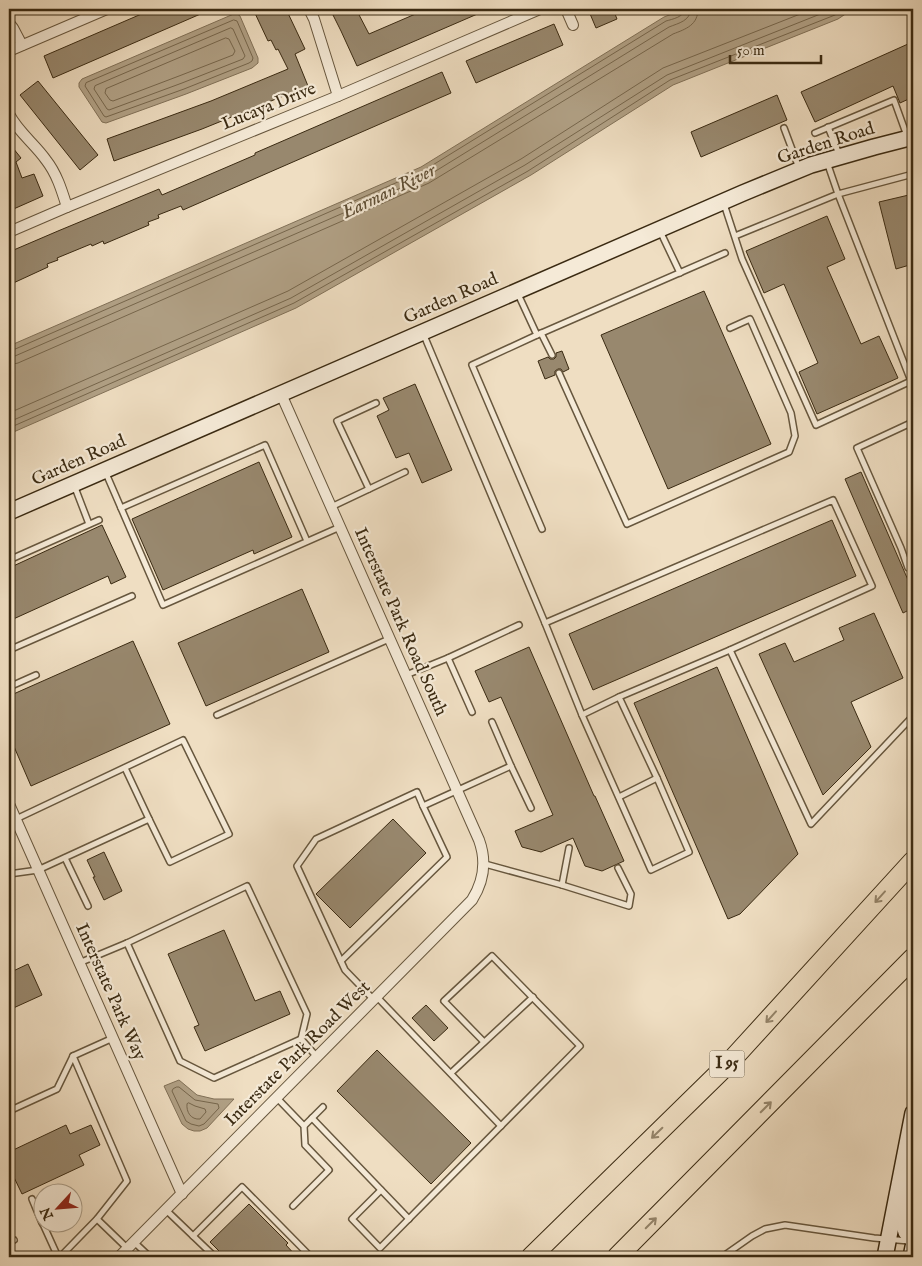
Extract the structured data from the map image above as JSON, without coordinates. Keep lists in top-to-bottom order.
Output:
{
  "streets": {
    "highway": ["I 95"],
    "street": [
      "Lucaya Drive",
      "Garden Road",
      "Interstate Park Road South",
      "Interstate Park Way",
      "Interstate Park Road West"
    ]
  },
  "crossings": [
    ["Garden Road", "Interstate Park Road South"],
    ["Interstate Park Road South", "Interstate Park Road West"],
    ["Interstate Park Way", "Interstate Park Road West"]
  ],
  "water": ["Earman River"],
  "scale_bar": "50 m",
  "north": "bottom left"
}
